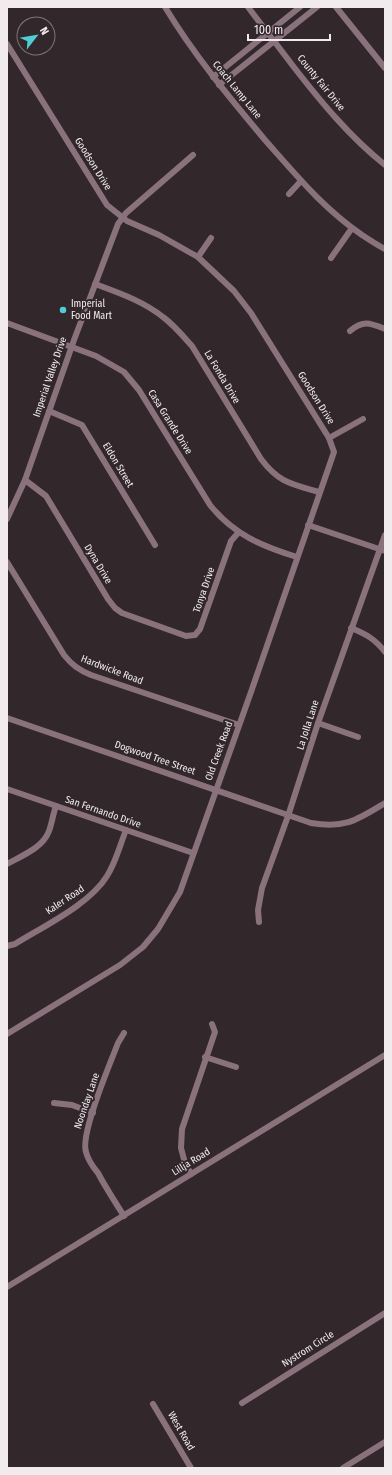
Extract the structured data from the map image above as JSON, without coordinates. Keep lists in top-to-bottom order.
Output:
{
  "streets": {
    "street": [
      "County Fair Drive",
      "Coach Lamp Lane",
      "Goodson Drive",
      "Imperial Valley Drive",
      "La Fonda Drive",
      "Casa Grande Drive",
      "Eldon Street",
      "Dyna Drive",
      "Tonya Drive",
      "Hardwicke Road",
      "La Jolla Lane",
      "Old Creek Road",
      "Dogwood Tree Street",
      "San Fernando Drive",
      "Kaler Road",
      "Noonday Lane",
      "Lillja Road",
      "Nystrom Circle",
      "West Road"
    ]
  },
  "crossings": [
    ["Goodson Drive", "Imperial Valley Drive"],
    ["Goodson Drive", "Old Creek Road"],
    ["Imperial Valley Drive", "La Fonda Drive"],
    ["Imperial Valley Drive", "Casa Grande Drive"],
    ["Imperial Valley Drive", "Eldon Street"],
    ["Imperial Valley Drive", "Dyna Drive"],
    ["La Fonda Drive", "Old Creek Road"],
    ["Casa Grande Drive", "Tonya Drive"],
    ["Casa Grande Drive", "Old Creek Road"],
    ["Dyna Drive", "Tonya Drive"],
    ["Hardwicke Road", "Old Creek Road"],
    ["La Jolla Lane", "Dogwood Tree Street"],
    ["Old Creek Road", "Dogwood Tree Street"],
    ["Old Creek Road", "San Fernando Drive"],
    ["San Fernando Drive", "Kaler Road"],
    ["Noonday Lane", "Lillja Road"]
  ],
  "places": ["Imperial Food Mart"],
  "scale_bar": "100 m",
  "north": "top right"
}
